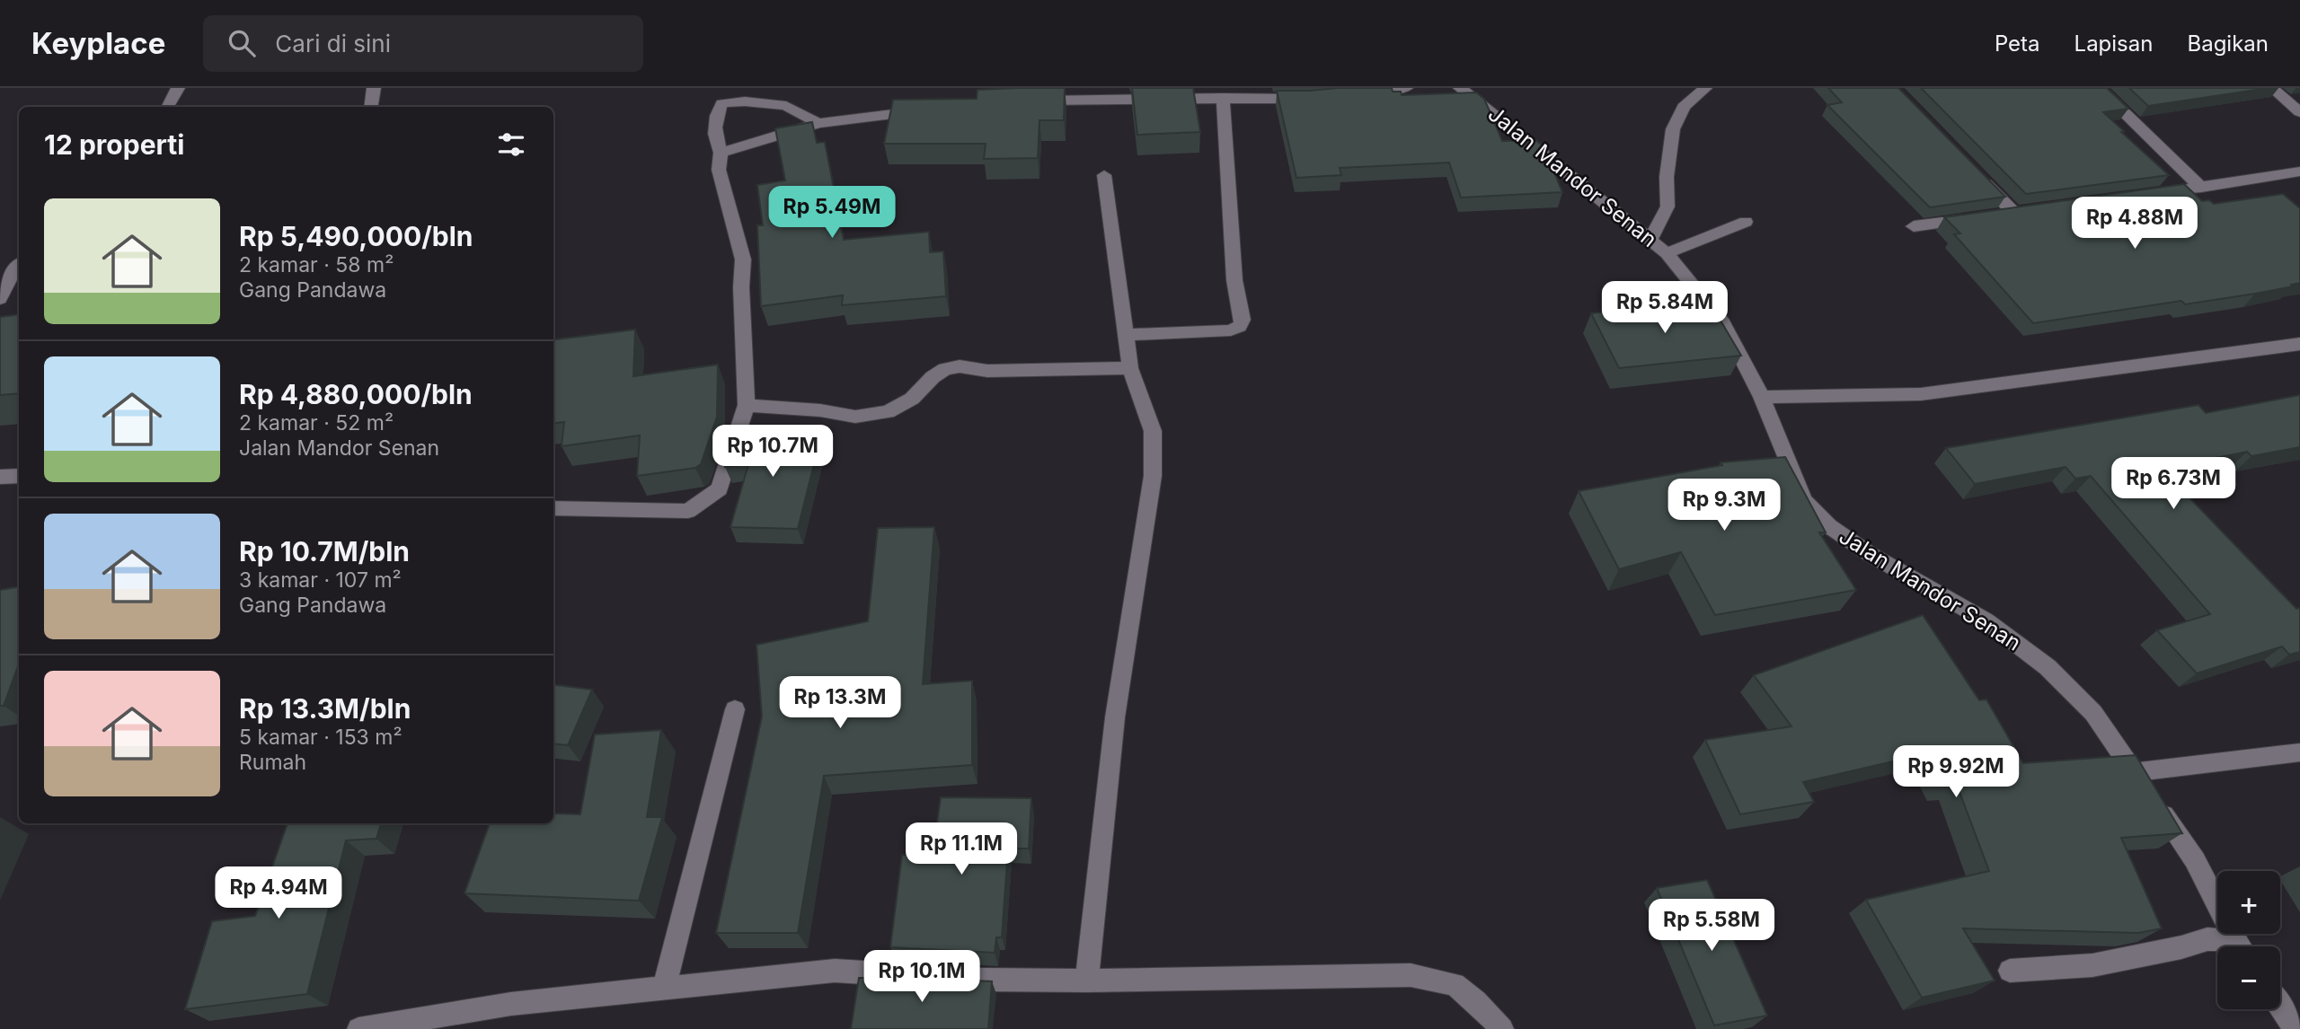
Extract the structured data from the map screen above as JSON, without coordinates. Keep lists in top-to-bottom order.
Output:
{
  "streets": {
    "street": ["Jalan Mandor Senan"]
  },
  "page": {
    "header": "Keyplace",
    "search": "Cari di sini",
    "nav": ["Peta", "Lapisan", "Bagikan"],
    "heading": "12 properti",
    "list": [
      {
        "name": "Rp 5,490,000/bln",
        "note": "2 kamar · 58 m² · Gang Pandawa"
      },
      {
        "name": "Rp 4,880,000/bln",
        "note": "2 kamar · 52 m² · Jalan Mandor Senan"
      },
      {
        "name": "Rp 10.7M/bln",
        "note": "3 kamar · 107 m² · Gang Pandawa"
      },
      {
        "name": "Rp 13.3M/bln",
        "note": "5 kamar · 153 m² · Rumah"
      }
    ],
    "price": [
      "Rp 5.49M",
      "Rp 4.88M",
      "Rp 5.84M",
      "Rp 10.7M",
      "Rp 6.73M",
      "Rp 9.3M",
      "Rp 13.3M",
      "Rp 9.92M",
      "Rp 11.1M",
      "Rp 4.94M",
      "Rp 5.58M",
      "Rp 10.1M"
    ],
    "map_buttons": ["+", "−"]
  }
}
